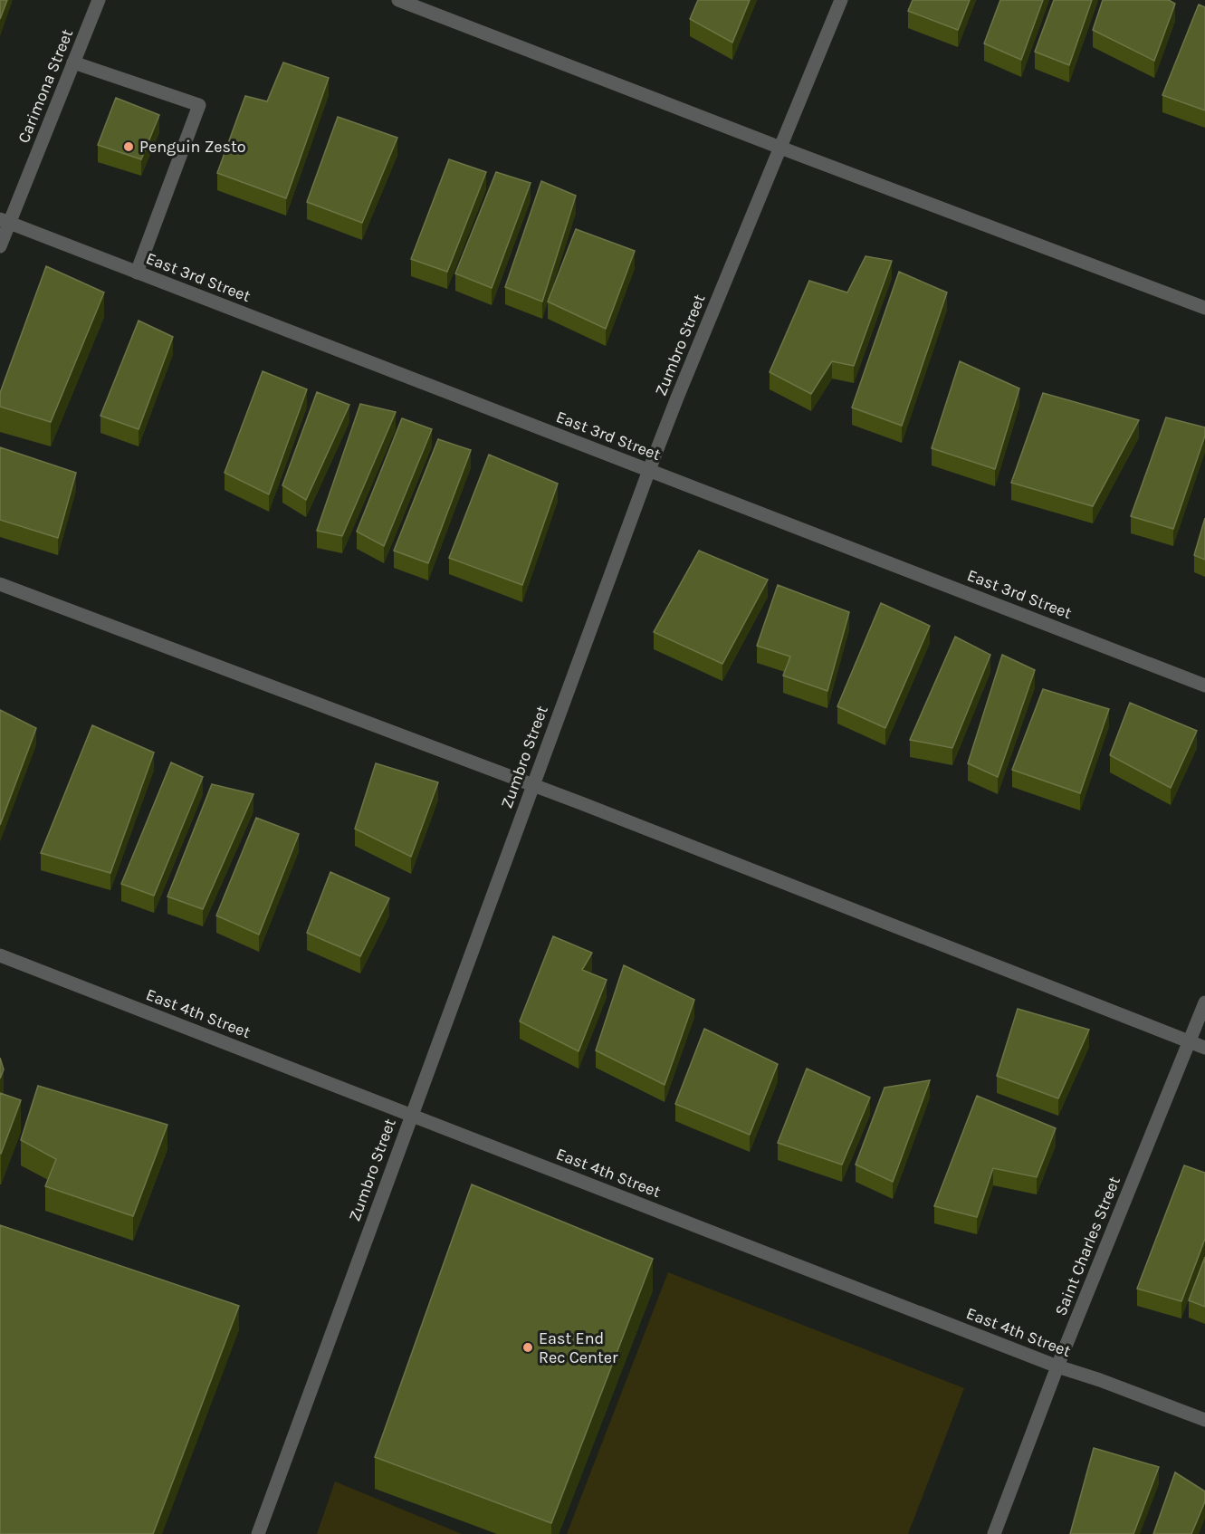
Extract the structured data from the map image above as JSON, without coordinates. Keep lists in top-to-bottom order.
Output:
{
  "streets": {
    "street": [
      "Carimona Street",
      "East 3rd Street",
      "Zumbro Street",
      "East 4th Street",
      "Saint Charles Street"
    ]
  },
  "crossings": [
    ["Carimona Street", "East 3rd Street"],
    ["East 3rd Street", "Zumbro Street"],
    ["Zumbro Street", "East 4th Street"],
    ["East 4th Street", "Saint Charles Street"]
  ],
  "places": ["Penguin Zesto", "East End Rec Center"]
}
